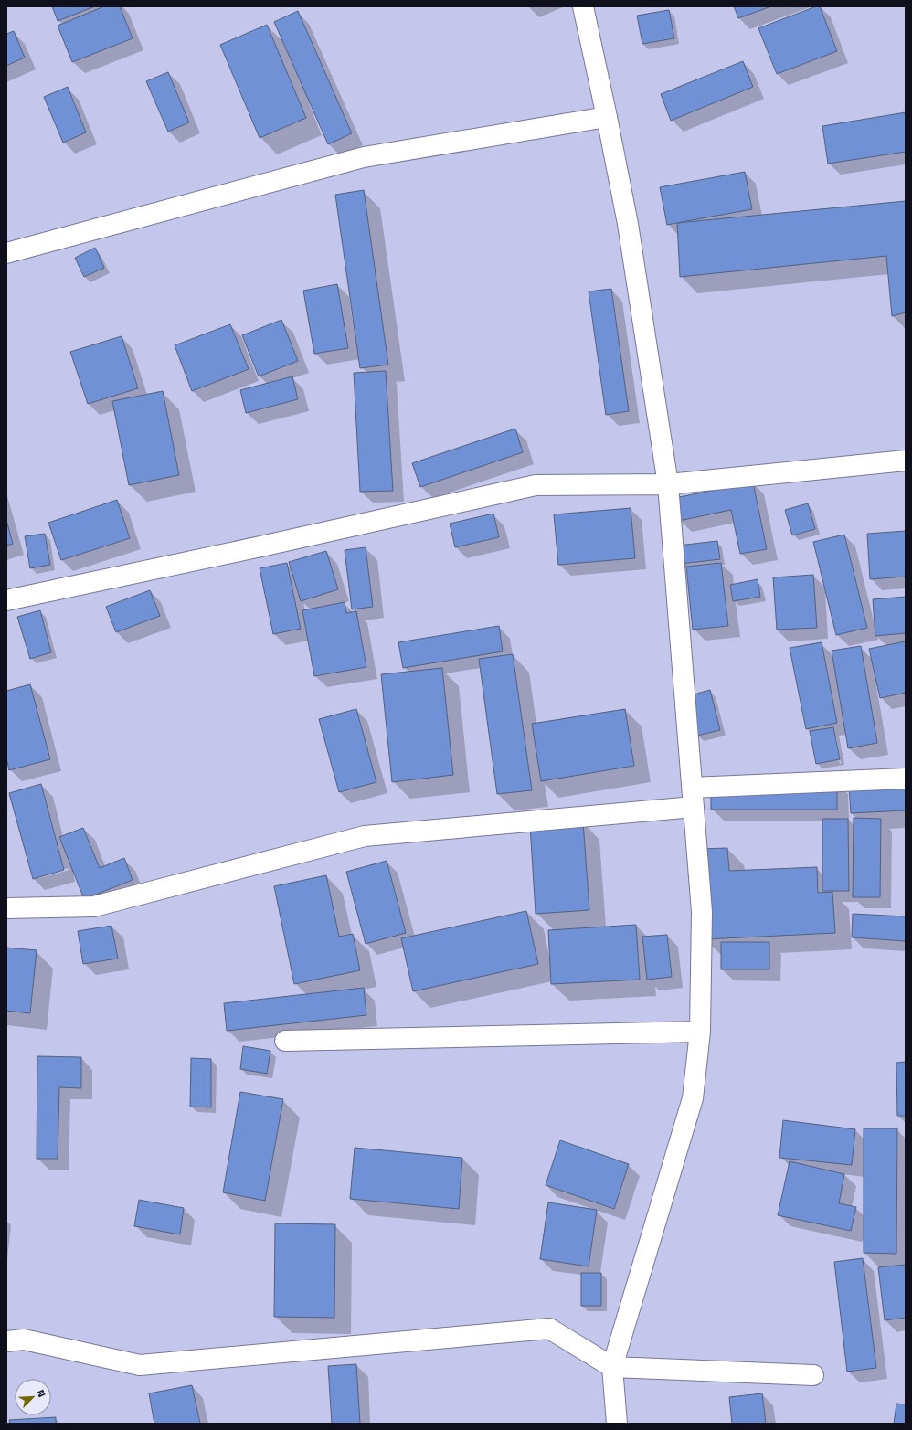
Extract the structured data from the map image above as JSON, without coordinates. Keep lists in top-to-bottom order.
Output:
{
  "north": "top right"
}
